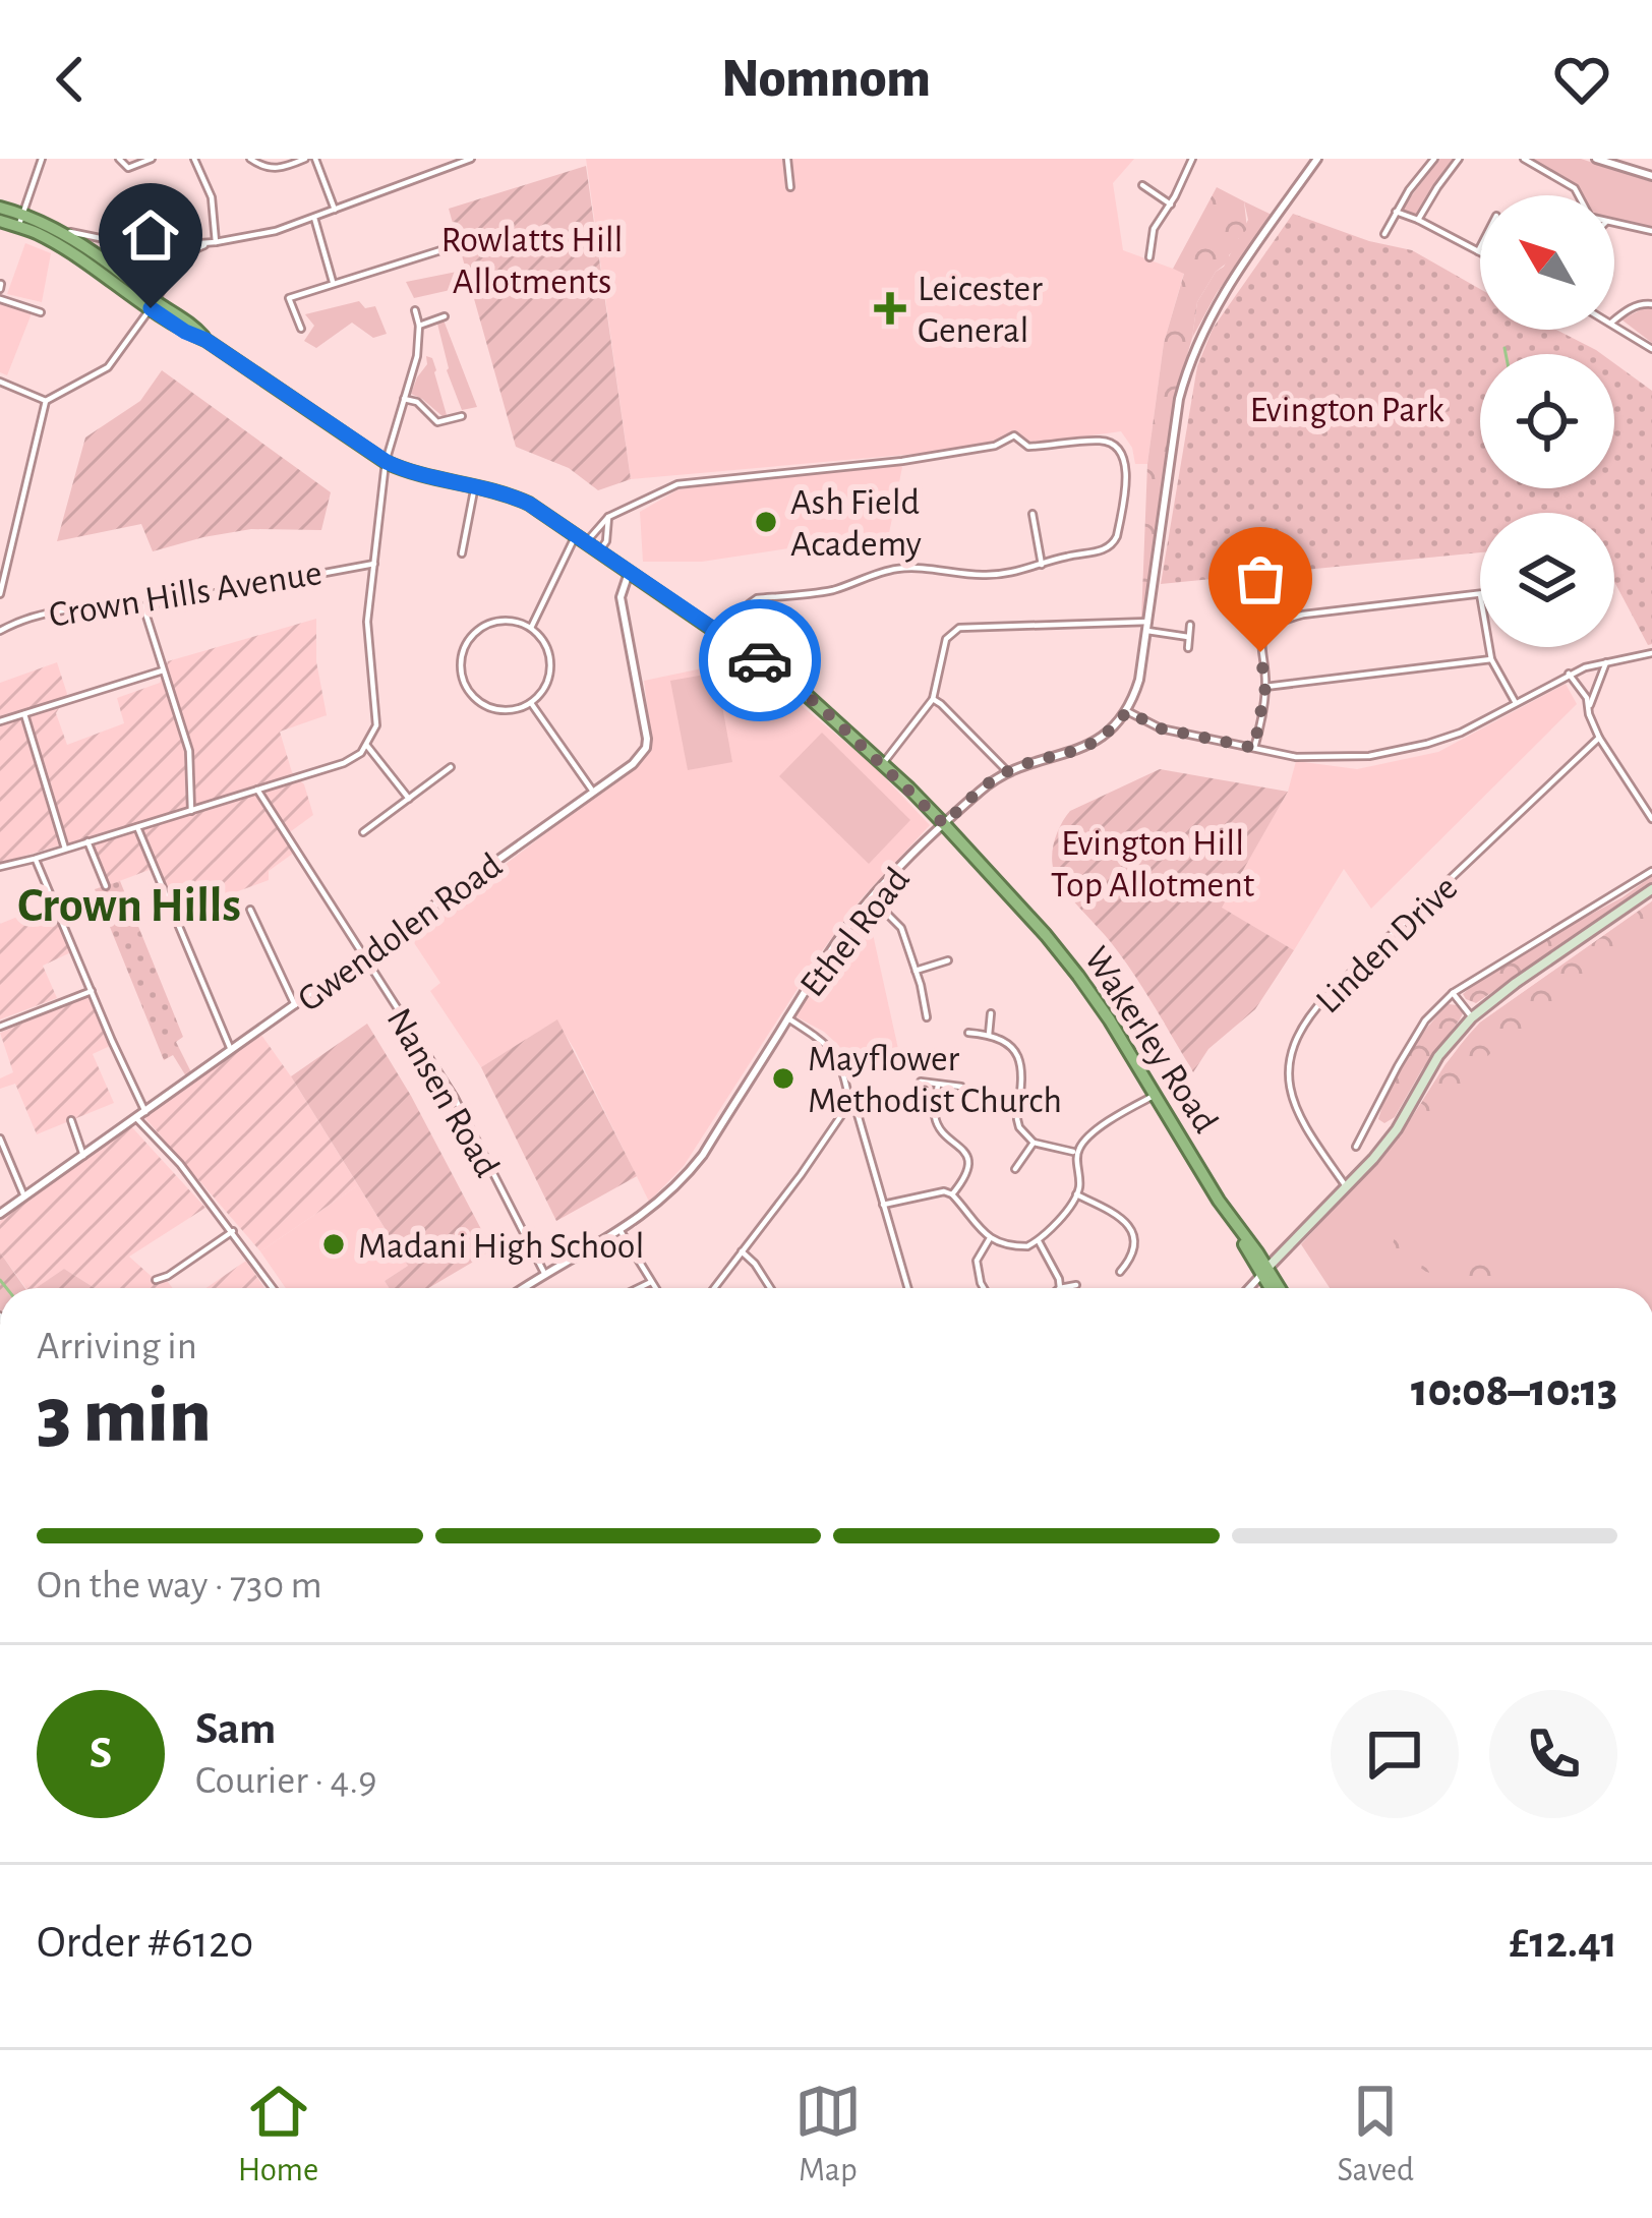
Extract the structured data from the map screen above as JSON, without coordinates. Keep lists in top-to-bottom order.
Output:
{
  "streets": {
    "highway": ["Wakerley Road"],
    "street": [
      "Crown Hills Avenue",
      "Gwendolen Road",
      "Ethel Road",
      "Linden Drive",
      "Nansen Road"
    ]
  },
  "crossings": [
    ["Gwendolen Road", "Wakerley Road"],
    ["Gwendolen Road", "Nansen Road"],
    ["Ethel Road", "Wakerley Road"],
    ["Ethel Road", "Nansen Road"]
  ],
  "districts": ["Crown Hills"],
  "parks": ["Rowlatts Hill Allotments", "Evington Park", "Evington Hill Top Allotment"],
  "places": {
    "health": ["Leicester General"],
    "other": ["Ash Field Academy", "Mayflower Methodist Church", "Madani High School"]
  },
  "north": "top left",
  "page": {
    "header": "Nomnom",
    "heading": ["3 min", "Arriving in", "10:08–10:13"],
    "panel": [
      "Sam",
      "Courier · 4.9",
      "Order #6120",
      "£12.41"
    ],
    "bar": "On the way · 730 m",
    "round": "S",
    "tabs": ["Home", "Map", "Saved"]
  }
}
